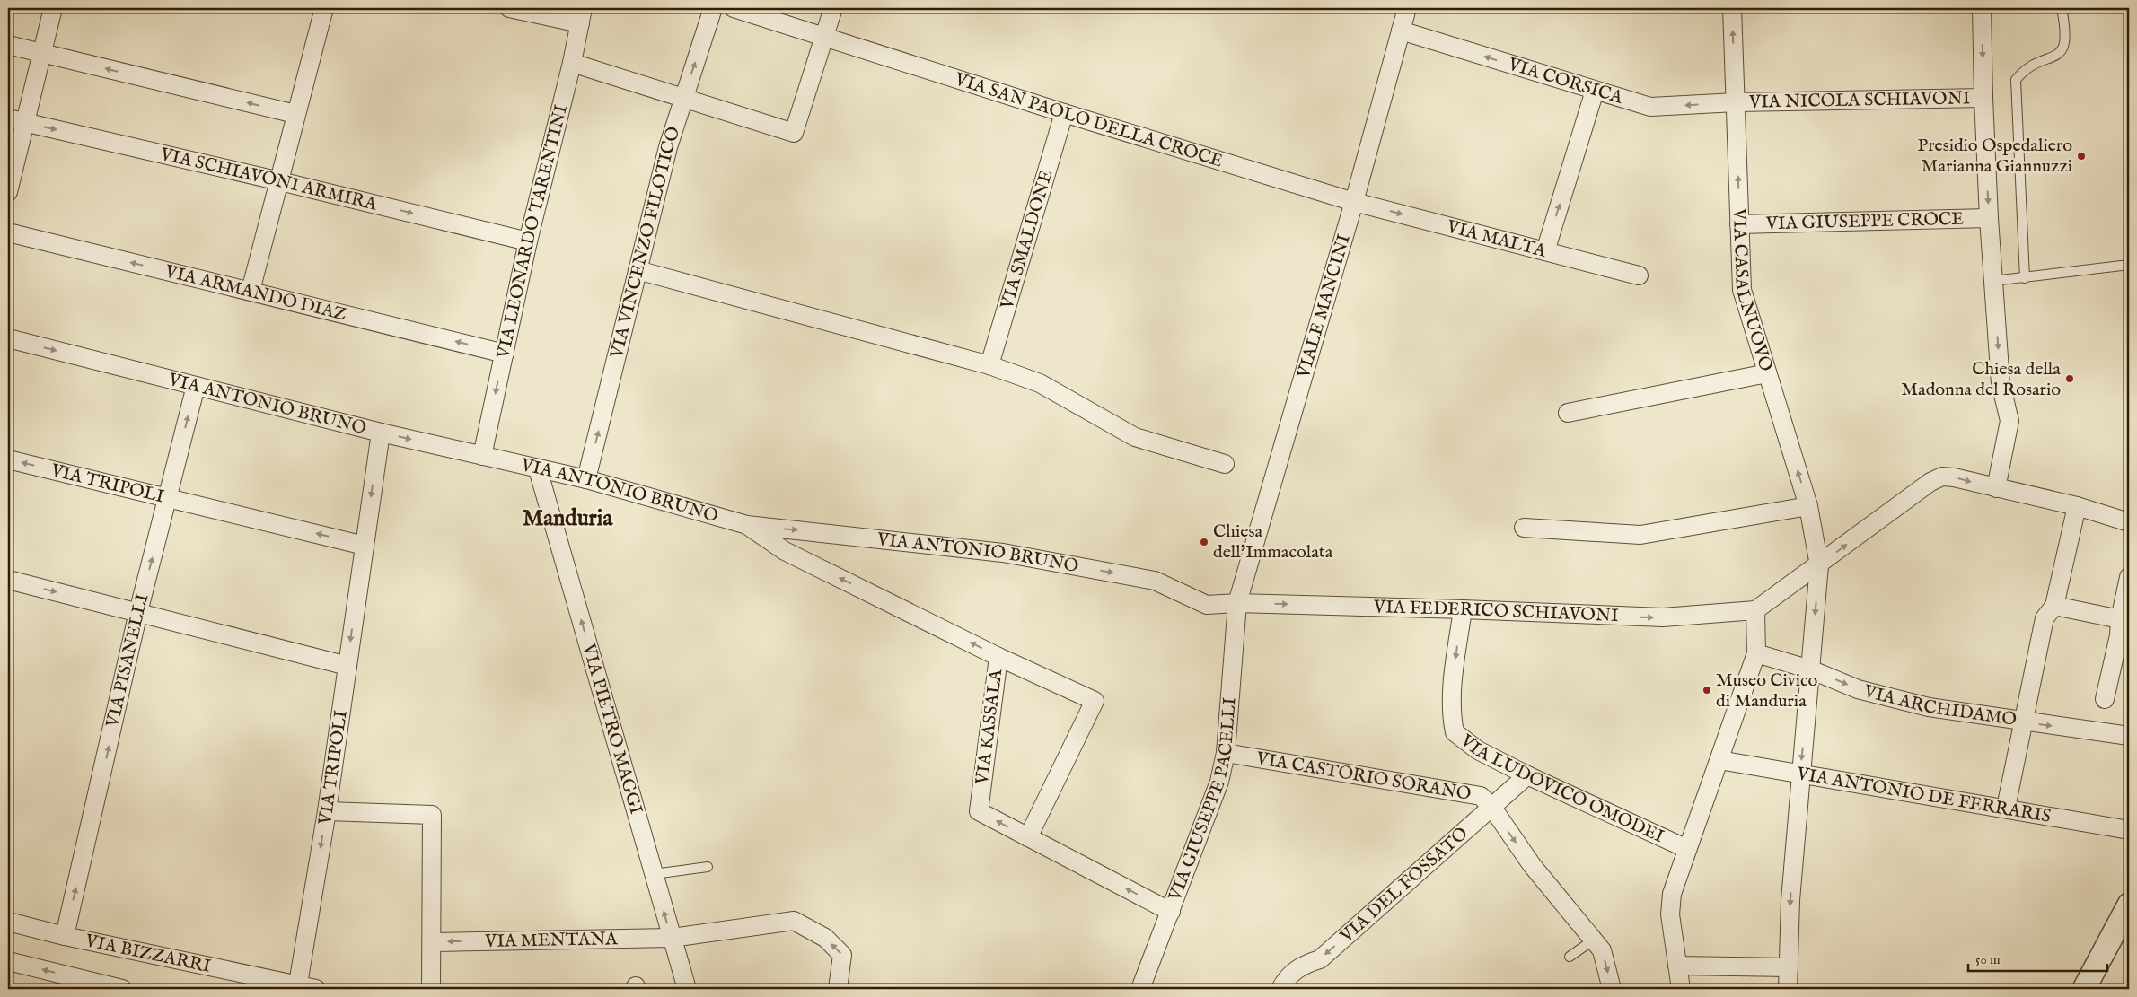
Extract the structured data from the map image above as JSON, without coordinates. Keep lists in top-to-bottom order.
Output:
{
  "streets": {
    "street": [
      "VIA CORSICA",
      "VIA NICOLA SCHIAVONI",
      "VIA SAN PAOLO DELLA CROCE",
      "VIA SCHIAVONI ARMIRA",
      "VIA GIUSEPPE CROCE",
      "VIA LEONARDO TARENTINI",
      "VIA MALTA",
      "VIA SMALDONE",
      "VIA VINCENZO FILOTICO",
      "VIA CASALNUOVO",
      "VIA ARMANDO DIAZ",
      "VIALE MANCINI",
      "VIA ANTONIO BRUNO",
      "VIA TRIPOLI",
      "VIA FEDERICO SCHIAVONI",
      "VIA PISANELLI",
      "VIA ARCHIDAMO",
      "VIA KASSALA",
      "VIA PIETRO MAGGI",
      "VIA CASTORIO SORANO",
      "VIA LUDOVICO OMODEI",
      "VIA ANTONIO DE FERRARIS",
      "VIA GIUSEPPE PACELLI",
      "VIA DEL FOSSATO",
      "VIA MENTANA",
      "VIA BIZZARRI"
    ]
  },
  "crossings": [
    ["VIA CORSICA", "VIA NICOLA SCHIAVONI"],
    ["VIA CORSICA", "VIA CASALNUOVO"],
    ["VIA CORSICA", "VIALE MANCINI"],
    ["VIA NICOLA SCHIAVONI", "VIA CASALNUOVO"],
    ["VIA SAN PAOLO DELLA CROCE", "VIA MALTA"],
    ["VIA SAN PAOLO DELLA CROCE", "VIA SMALDONE"],
    ["VIA SAN PAOLO DELLA CROCE", "VIALE MANCINI"],
    ["VIA SCHIAVONI ARMIRA", "VIA LEONARDO TARENTINI"],
    ["VIA GIUSEPPE CROCE", "VIA CASALNUOVO"],
    ["VIA LEONARDO TARENTINI", "VIA ARMANDO DIAZ"],
    ["VIA LEONARDO TARENTINI", "VIA ANTONIO BRUNO"],
    ["VIA MALTA", "VIALE MANCINI"],
    ["VIA VINCENZO FILOTICO", "VIA ANTONIO BRUNO"],
    ["VIA CASALNUOVO", "VIA ARCHIDAMO"],
    ["VIA CASALNUOVO", "VIA ANTONIO DE FERRARIS"],
    ["VIALE MANCINI", "VIA ANTONIO BRUNO"],
    ["VIALE MANCINI", "VIA FEDERICO SCHIAVONI"],
    ["VIALE MANCINI", "VIA GIUSEPPE PACELLI"],
    ["VIA ANTONIO BRUNO", "VIA TRIPOLI"],
    ["VIA ANTONIO BRUNO", "VIA FEDERICO SCHIAVONI"],
    ["VIA ANTONIO BRUNO", "VIA PISANELLI"],
    ["VIA ANTONIO BRUNO", "VIA KASSALA"],
    ["VIA ANTONIO BRUNO", "VIA PIETRO MAGGI"],
    ["VIA ANTONIO BRUNO", "VIA GIUSEPPE PACELLI"],
    ["VIA TRIPOLI", "VIA PISANELLI"],
    ["VIA TRIPOLI", "VIA BIZZARRI"],
    ["VIA FEDERICO SCHIAVONI", "VIA LUDOVICO OMODEI"],
    ["VIA FEDERICO SCHIAVONI", "VIA GIUSEPPE PACELLI"],
    ["VIA PISANELLI", "VIA BIZZARRI"],
    ["VIA KASSALA", "VIA GIUSEPPE PACELLI"],
    ["VIA PIETRO MAGGI", "VIA MENTANA"],
    ["VIA CASTORIO SORANO", "VIA GIUSEPPE PACELLI"],
    ["VIA CASTORIO SORANO", "VIA DEL FOSSATO"],
    ["VIA LUDOVICO OMODEI", "VIA DEL FOSSATO"]
  ],
  "one_way": [
    "VIA CORSICA",
    "VIA MALTA",
    "VIA VINCENZO FILOTICO",
    "VIA ARMANDO DIAZ",
    "VIA ANTONIO BRUNO",
    "VIA PISANELLI",
    "VIA ARCHIDAMO",
    "VIA KASSALA",
    "VIA PIETRO MAGGI",
    "VIA CASTORIO SORANO",
    "VIA LUDOVICO OMODEI",
    "VIA DEL FOSSATO",
    "VIA MENTANA"
  ],
  "districts": ["Manduria"],
  "places": [
    "Presidio Ospedaliero Marianna Giannuzzi",
    "Chiesa della Madonna del Rosario",
    "Chiesa dell'Immacolata",
    "Museo Civico di Manduria"
  ],
  "scale_bar": "50 m"
}
